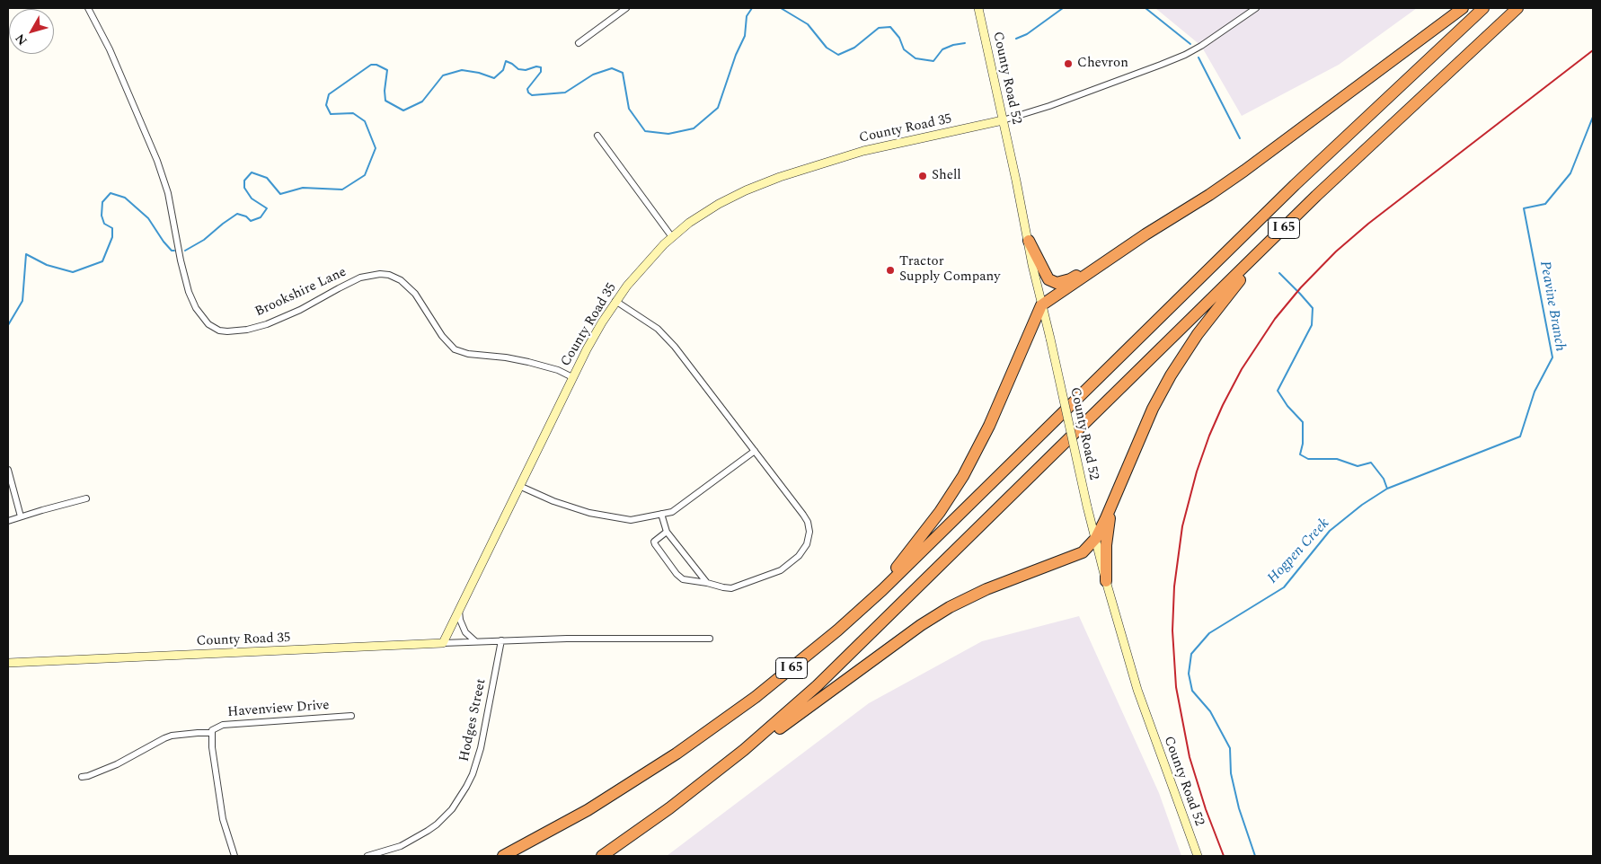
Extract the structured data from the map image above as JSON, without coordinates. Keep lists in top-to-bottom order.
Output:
{
  "streets": {
    "highway": ["I 65"],
    "street": [
      "County Road 52",
      "County Road 35",
      "Brookshire Lane",
      "Havenview Drive",
      "Hodges Street"
    ]
  },
  "crossings": [
    ["County Road 52", "County Road 35"],
    ["County Road 35", "Brookshire Lane"]
  ],
  "water": ["Peavine Branch", "Hogpen Creek"],
  "places": ["Chevron", "Shell", "Tractor Supply Company"],
  "north": "bottom left"
}
